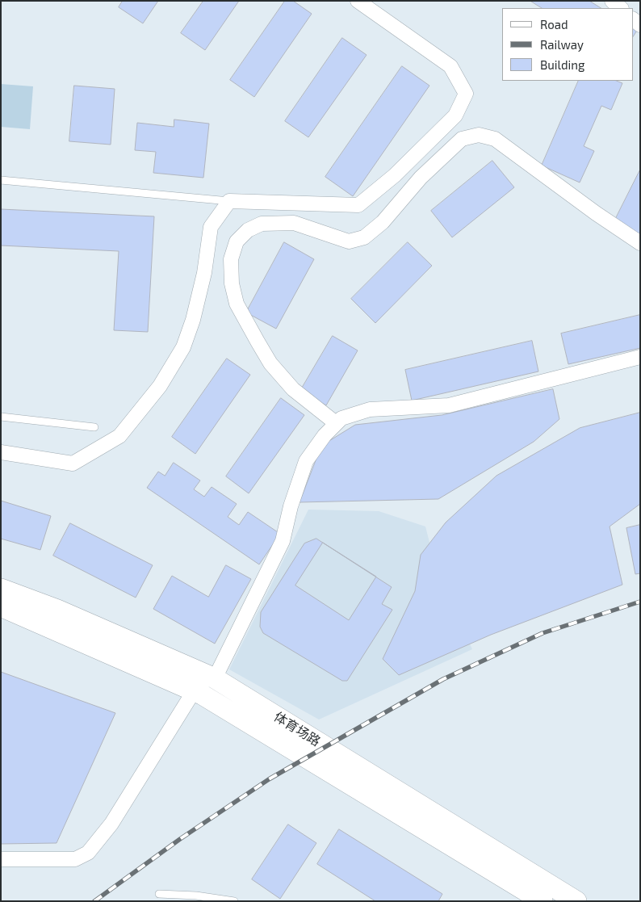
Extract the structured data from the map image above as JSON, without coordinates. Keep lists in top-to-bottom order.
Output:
{
  "streets": {
    "main road": ["体育场路"]
  },
  "legend": ["Road", "Railway", "Building"]
}
